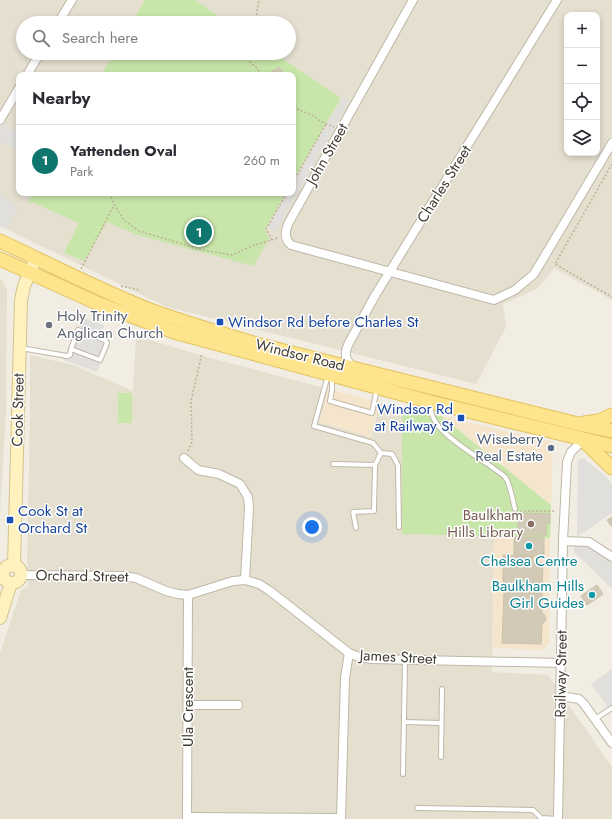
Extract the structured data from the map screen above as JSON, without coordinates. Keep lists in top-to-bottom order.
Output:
{
  "streets": {
    "main road": ["Windsor Road", "Cook Street"],
    "street": [
      "John Street",
      "Charles Street",
      "Orchard Street",
      "James Street",
      "Railway Street",
      "Ula Crescent"
    ]
  },
  "crossings": [
    ["Charles Street", "Windsor Road"],
    ["Windsor Road", "Cook Street"],
    ["Windsor Road", "Railway Street"],
    ["Cook Street", "Orchard Street"],
    ["Orchard Street", "James Street"],
    ["Orchard Street", "Ula Crescent"],
    ["James Street", "Railway Street"],
    ["James Street", "Ula Crescent"]
  ],
  "places": {
    "transit": ["Windsor Rd before Charles St", "Windsor Rd at Railway St", "Cook St at Orchard St"],
    "other": [
      "Holy Trinity Anglican Church",
      "Wiseberry Real Estate",
      "Baulkham Hills Library",
      "Chelsea Centre",
      "Baulkham Hills Girl Guides"
    ]
  },
  "page": {
    "map_buttons": ["+", "−"],
    "search": "Search here",
    "heading": "Nearby",
    "list": [
      {
        "mark": "1",
        "name": "Yattenden Oval",
        "note": "Park",
        "value": "260 m"
      }
    ],
    "pins": "1"
  }
}
